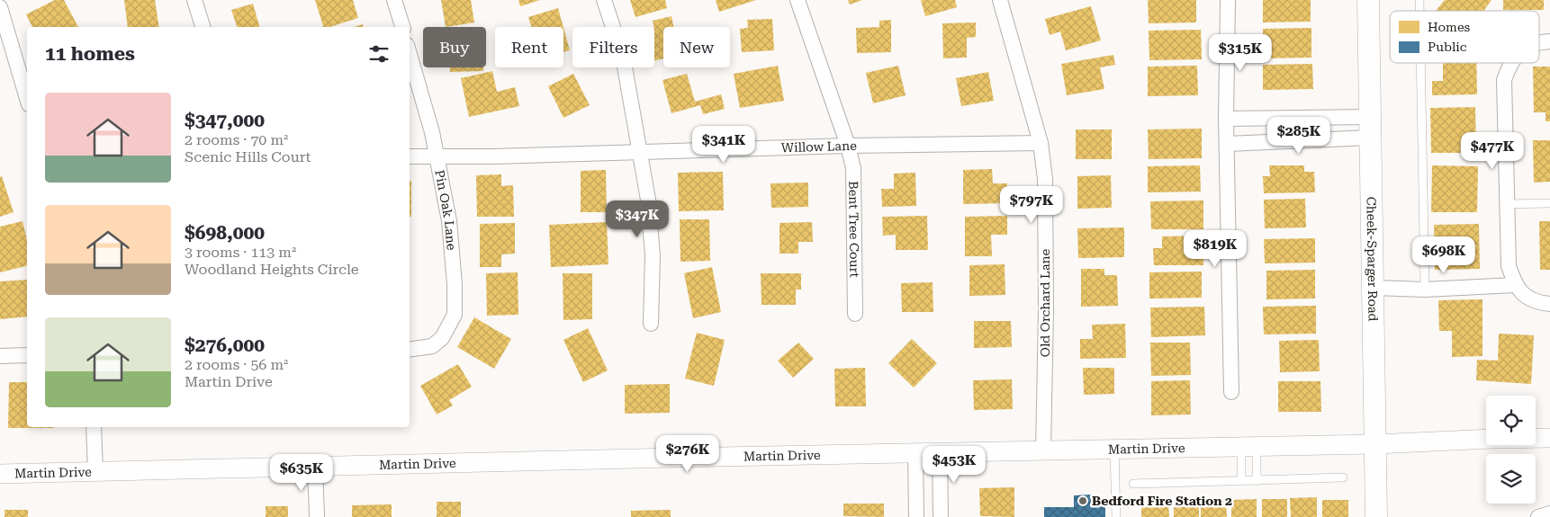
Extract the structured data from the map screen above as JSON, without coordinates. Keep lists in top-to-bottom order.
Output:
{
  "streets": {
    "main road": ["Cheek-Sparger Road"],
    "street": [
      "Willow Lane",
      "Pin Oak Lane",
      "Bent Tree Court",
      "Old Orchard Lane",
      "Martin Drive"
    ]
  },
  "crossings": [
    ["Willow Lane", "Pin Oak Lane"],
    ["Willow Lane", "Bent Tree Court"],
    ["Willow Lane", "Old Orchard Lane"],
    ["Cheek-Sparger Road", "Martin Drive"],
    ["Old Orchard Lane", "Martin Drive"]
  ],
  "places": ["Bedford Fire Station 2"],
  "legend": ["Homes", "Public"],
  "page": {
    "chip": [
      "Buy",
      "Rent",
      "Filters",
      "New"
    ],
    "heading": "11 homes",
    "price": [
      "$315K",
      "$285K",
      "$341K",
      "$477K",
      "$797K",
      "$347K",
      "$819K",
      "$698K",
      "$276K",
      "$453K",
      "$635K"
    ],
    "list": [
      {
        "name": "$347,000",
        "note": "2 rooms · 70 m² · Scenic Hills Court"
      },
      {
        "name": "$698,000",
        "note": "3 rooms · 113 m² · Woodland Heights Circle"
      },
      {
        "name": "$276,000",
        "note": "2 rooms · 56 m² · Martin Drive"
      }
    ]
  }
}
